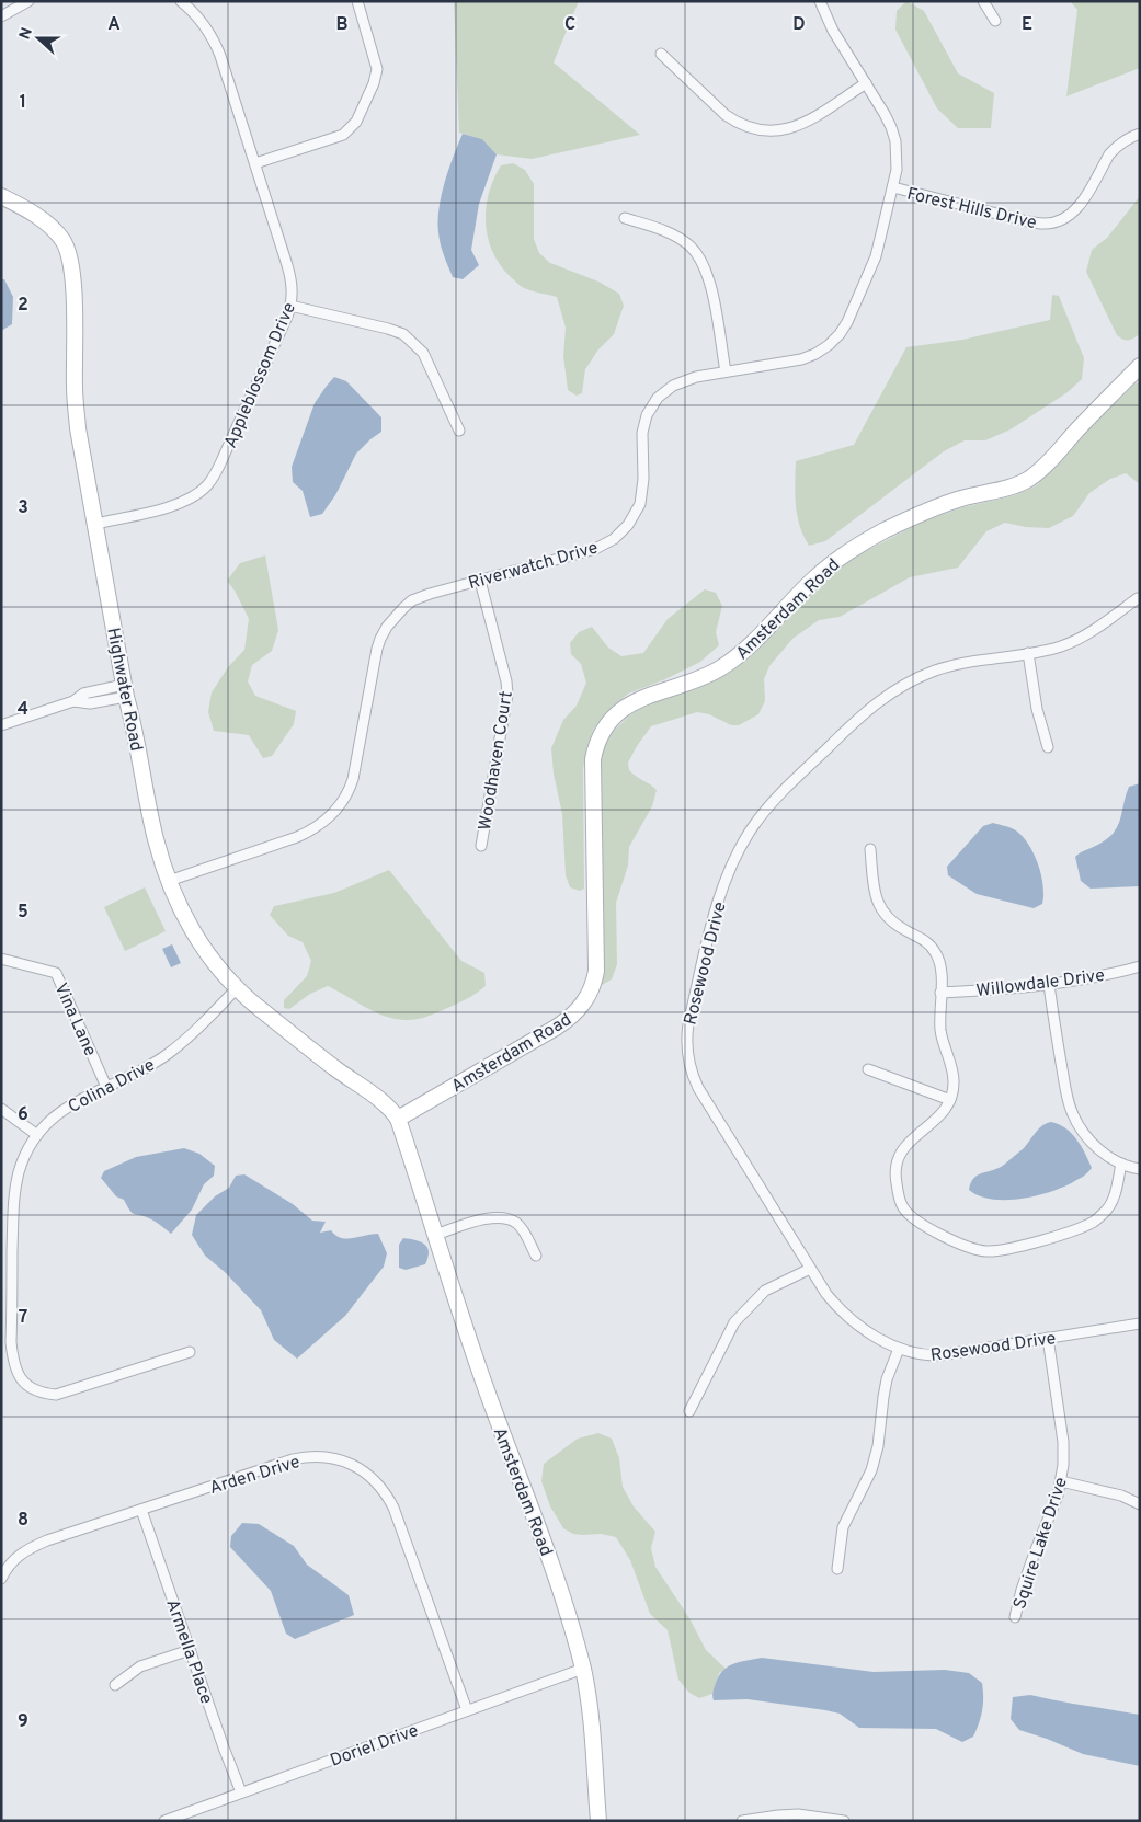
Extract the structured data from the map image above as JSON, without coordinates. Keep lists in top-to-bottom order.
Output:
{
  "streets": {
    "street": [
      "Forest Hills Drive",
      "Appleblossom Drive",
      "Riverwatch Drive",
      "Amsterdam Road",
      "Highwater Road",
      "Woodhaven Court",
      "Rosewood Drive",
      "Willowdale Drive",
      "Vina Lane",
      "Colina Drive",
      "Arden Drive",
      "Squire Lake Drive",
      "Armella Place",
      "Doriel Drive"
    ]
  },
  "crossings": [
    ["Forest Hills Drive", "Riverwatch Drive"],
    ["Appleblossom Drive", "Highwater Road"],
    ["Riverwatch Drive", "Highwater Road"],
    ["Riverwatch Drive", "Woodhaven Court"],
    ["Amsterdam Road", "Highwater Road"],
    ["Amsterdam Road", "Doriel Drive"],
    ["Highwater Road", "Colina Drive"],
    ["Rosewood Drive", "Squire Lake Drive"],
    ["Vina Lane", "Colina Drive"],
    ["Arden Drive", "Armella Place"],
    ["Arden Drive", "Doriel Drive"],
    ["Armella Place", "Doriel Drive"]
  ],
  "north": "left",
  "grid": {
    "columns": [
      "A",
      "B",
      "C",
      "D",
      "E"
    ],
    "rows": [
      "1",
      "2",
      "3",
      "4",
      "5",
      "6",
      "7",
      "8",
      "9"
    ]
  }
}
